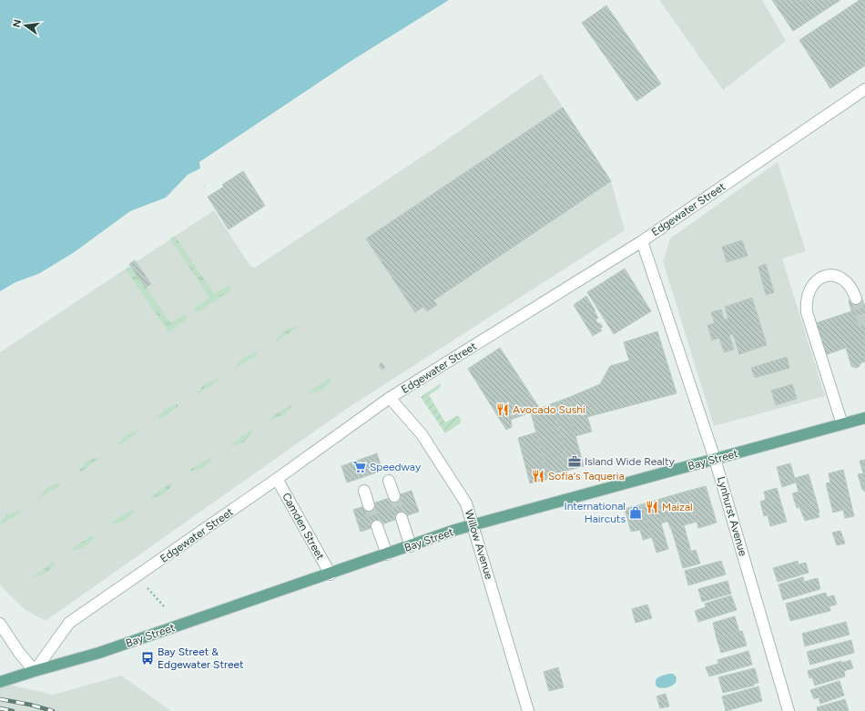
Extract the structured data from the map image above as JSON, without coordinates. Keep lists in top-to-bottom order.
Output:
{
  "streets": {
    "main road": ["Bay Street"],
    "street": [
      "Edgewater Street",
      "Lynhurst Avenue",
      "Camden Street",
      "Willow Avenue"
    ]
  },
  "crossings": [
    ["Edgewater Street", "Bay Street"],
    ["Edgewater Street", "Lynhurst Avenue"],
    ["Edgewater Street", "Camden Street"],
    ["Edgewater Street", "Willow Avenue"],
    ["Bay Street", "Lynhurst Avenue"],
    ["Bay Street", "Camden Street"],
    ["Bay Street", "Willow Avenue"]
  ],
  "places": {
    "restaurant": ["Avocado Sushi", "Sofia's Taqueria", "Maizal"],
    "office": ["Island Wide Realty"],
    "supermarket": ["Speedway"],
    "shop": ["International Haircuts"],
    "bus stop": ["Bay Street & Edgewater Street"]
  },
  "north": "left"
}
